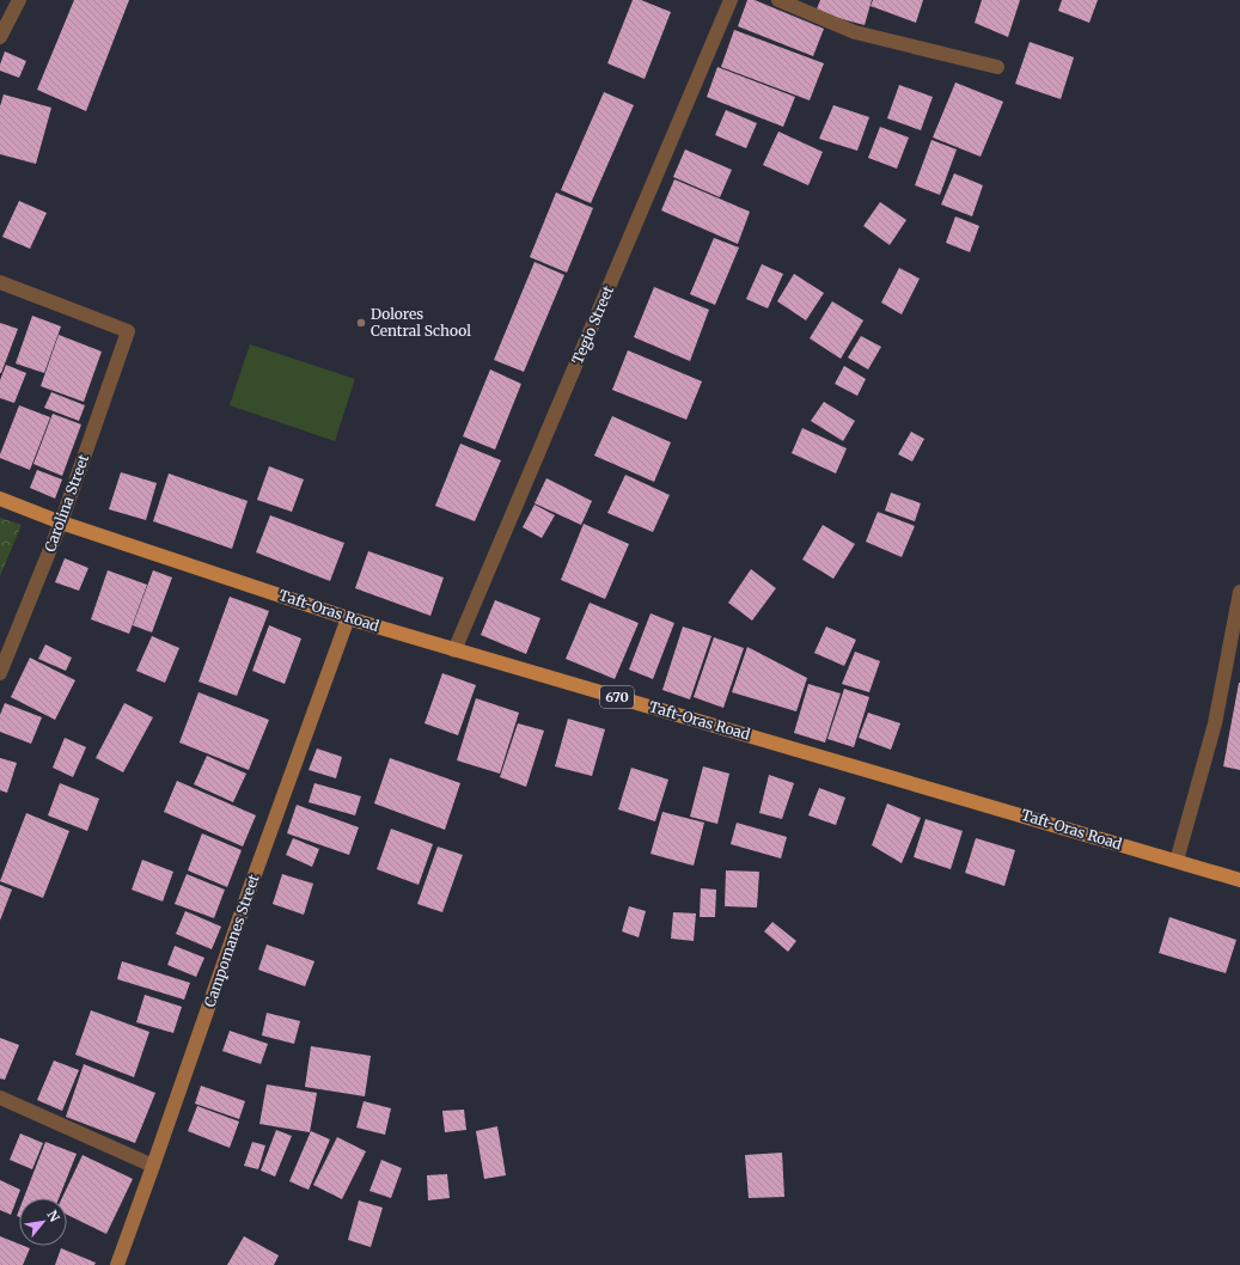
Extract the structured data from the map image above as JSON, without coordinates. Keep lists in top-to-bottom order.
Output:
{
  "streets": {
    "main road": ["Taft-Oras Road", "670"],
    "street": ["Tegio Street", "Carolina Street", "Campomanes Street"]
  },
  "crossings": [
    ["Tegio Street", "Taft-Oras Road"],
    ["Carolina Street", "Taft-Oras Road"],
    ["Taft-Oras Road", "Campomanes Street"]
  ],
  "places": ["Dolores Central School"],
  "north": "top right"
}
